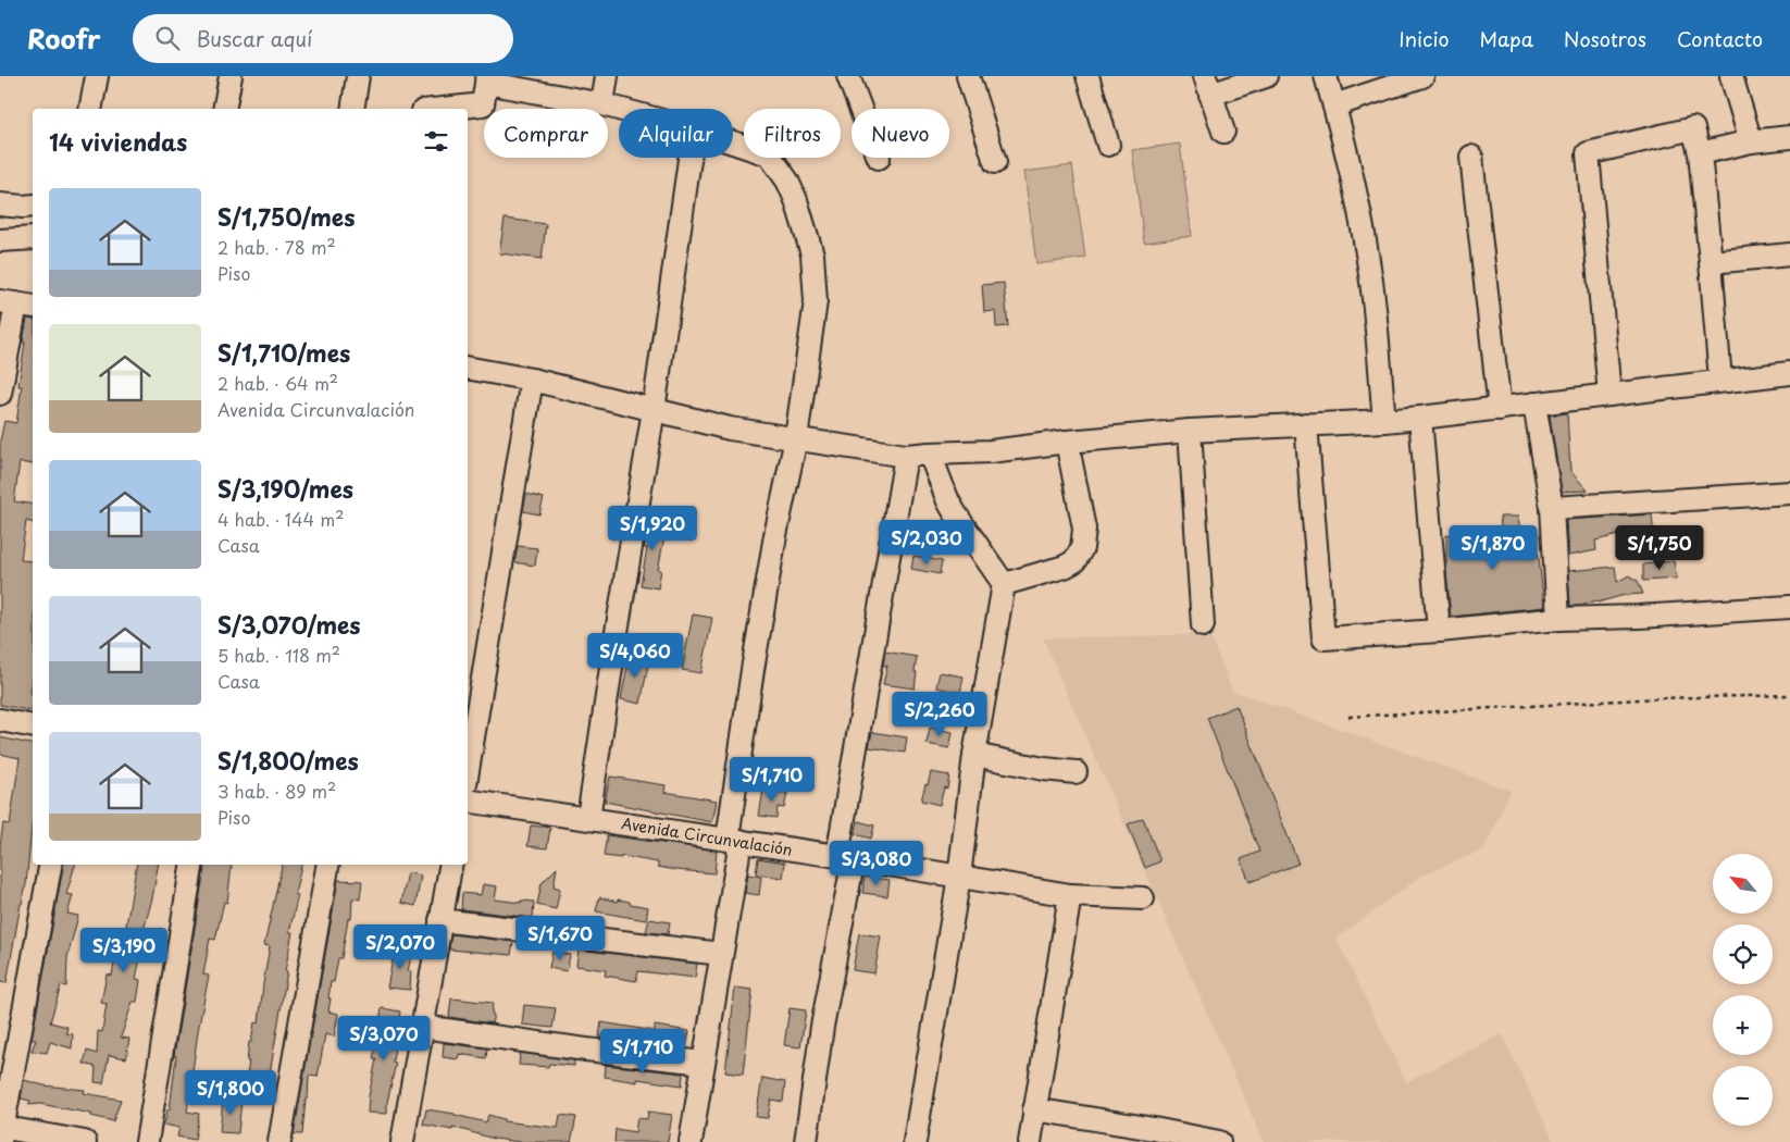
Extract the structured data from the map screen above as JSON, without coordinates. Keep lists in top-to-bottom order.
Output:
{
  "streets": {
    "street": ["Avenida Circunvalación"]
  },
  "north": "top left",
  "page": {
    "header": "Roofr",
    "search": "Buscar aquí",
    "nav": [
      "Inicio",
      "Mapa",
      "Nosotros",
      "Contacto"
    ],
    "chip": [
      "Comprar",
      "Alquilar",
      "Filtros",
      "Nuevo"
    ],
    "heading": "14 viviendas",
    "list": [
      {
        "name": "S/1,750/mes",
        "note": "2 hab. · 78 m² · Piso"
      },
      {
        "name": "S/1,710/mes",
        "note": "2 hab. · 64 m² · Avenida Circunvalación"
      },
      {
        "name": "S/3,190/mes",
        "note": "4 hab. · 144 m² · Casa"
      },
      {
        "name": "S/3,070/mes",
        "note": "5 hab. · 118 m² · Casa"
      },
      {
        "name": "S/1,800/mes",
        "note": "3 hab. · 89 m² · Piso"
      }
    ],
    "price": [
      "S/1,920",
      "S/2,030",
      "S/1,870",
      "S/1,750",
      "S/4,060",
      "S/2,260",
      "S/1,710",
      "S/3,080",
      "S/1,670",
      "S/2,070",
      "S/3,190",
      "S/3,070",
      "S/1,710",
      "S/1,800"
    ],
    "map_buttons": ["+", "−"]
  }
}
